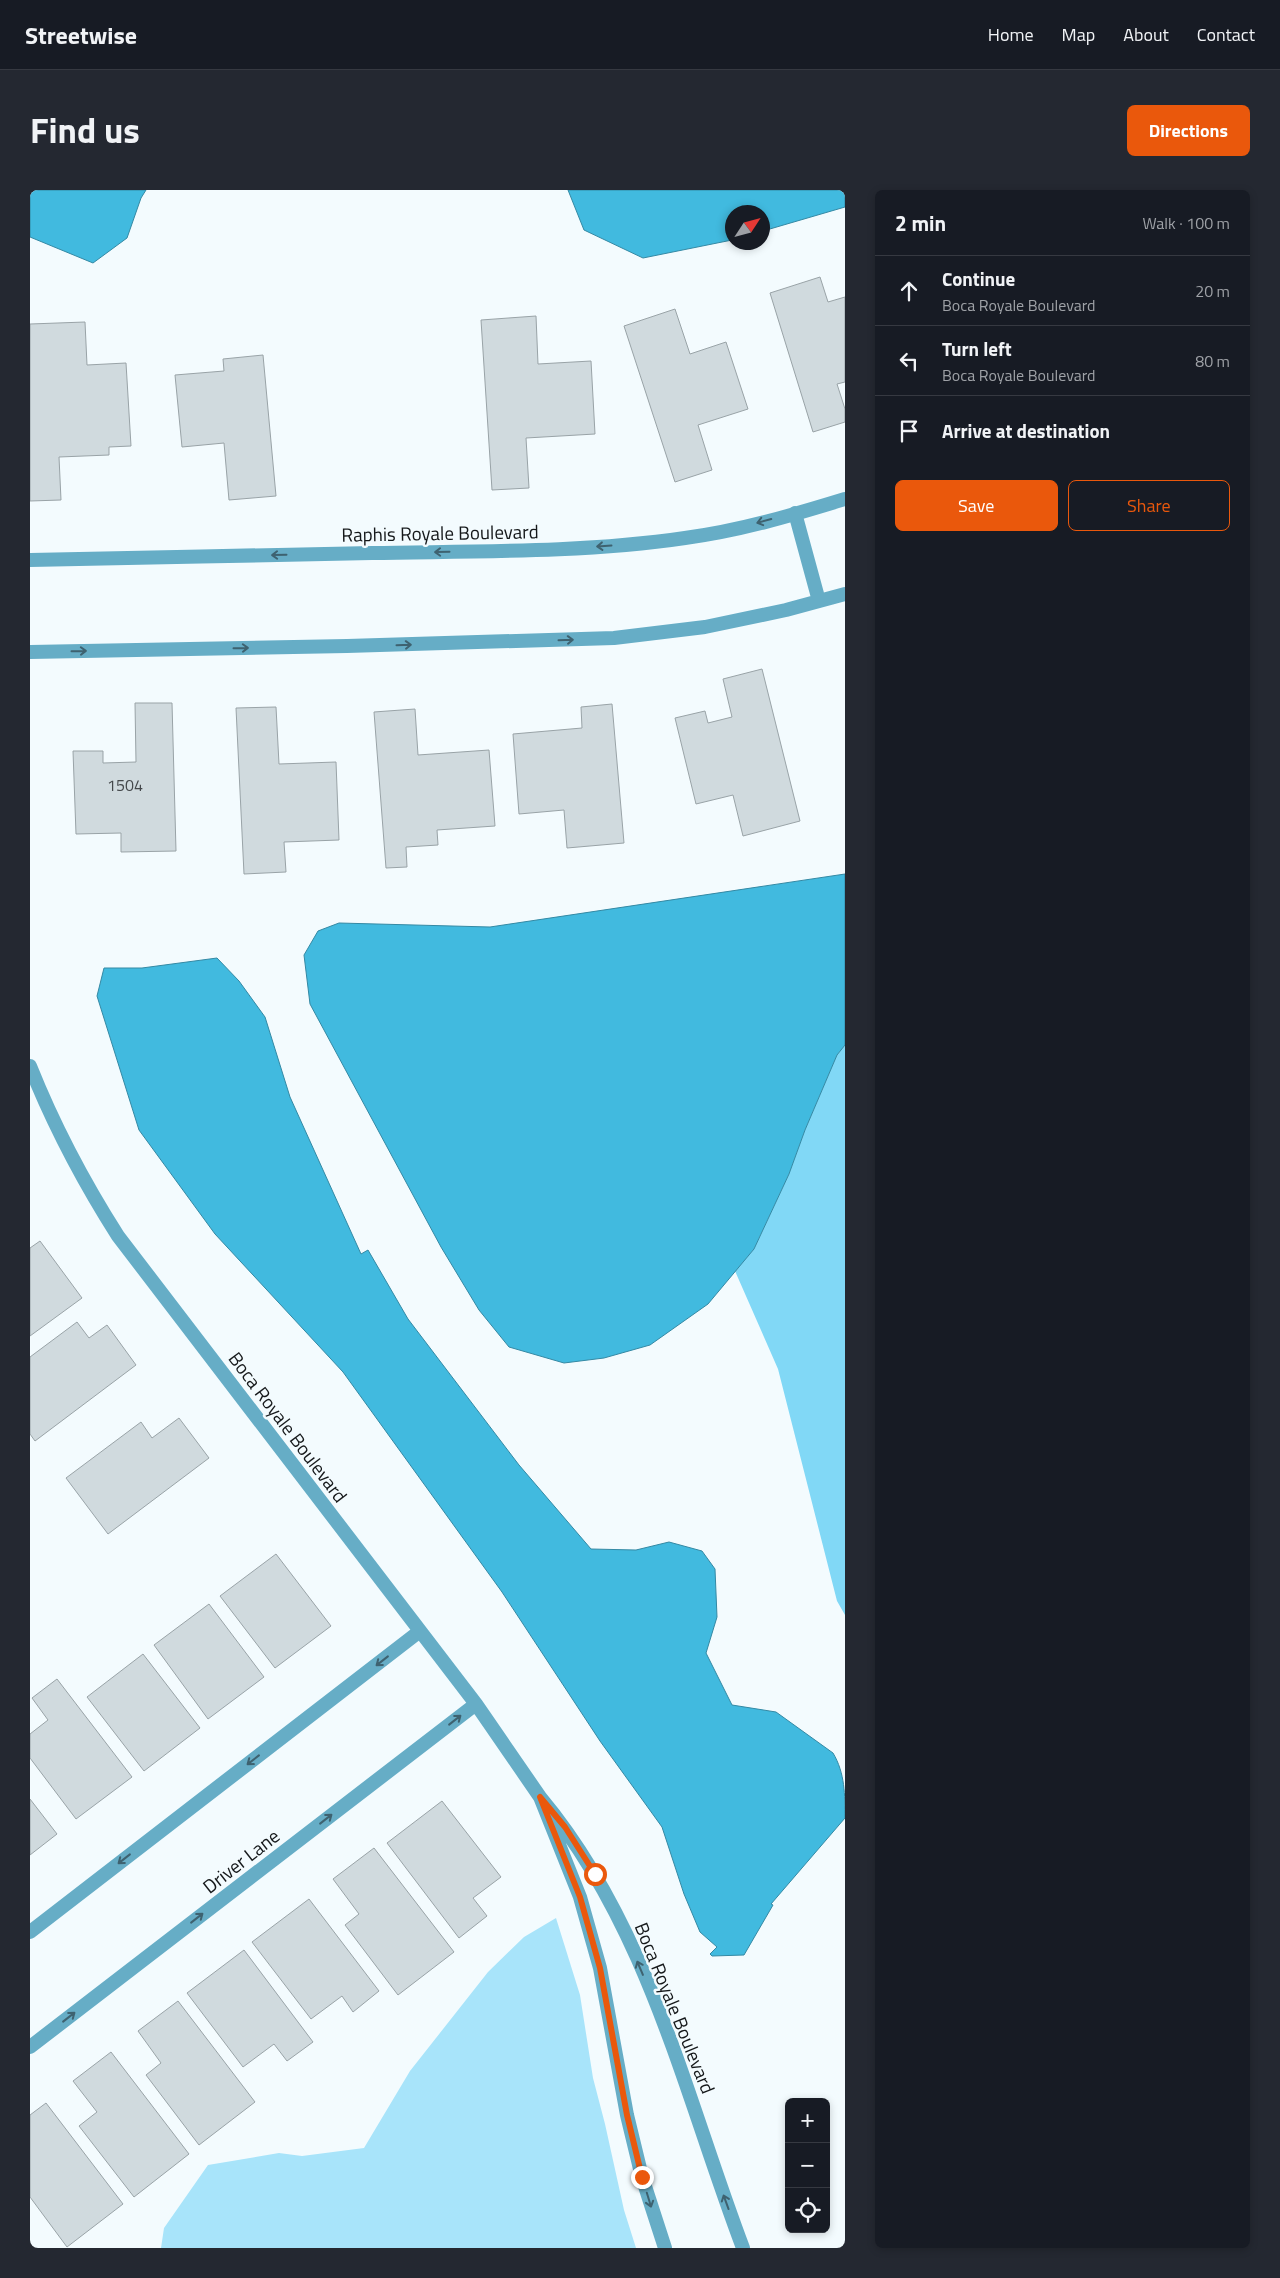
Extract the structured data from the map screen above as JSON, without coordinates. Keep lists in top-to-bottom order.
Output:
{
  "streets": {
    "street": ["Raphis Royale Boulevard", "Boca Royale Boulevard", "Driver Lane"]
  },
  "crossings": [
    ["Boca Royale Boulevard", "Driver Lane"]
  ],
  "house_numbers": ["1504"],
  "north": "top right",
  "page": {
    "header": "Streetwise",
    "nav": [
      "Home",
      "Map",
      "About",
      "Contact"
    ],
    "title": "Find us",
    "buttons": [
      "Directions",
      ["Save", "Share"]
    ],
    "heading": ["2 min", "Walk · 100 m"],
    "list": [
      ["Continue", "Boca Royale Boulevard", "20 m"],
      ["Turn left", "Boca Royale Boulevard", "80 m"],
      "Arrive at destination"
    ],
    "map_buttons": ["+", "−"]
  }
}
